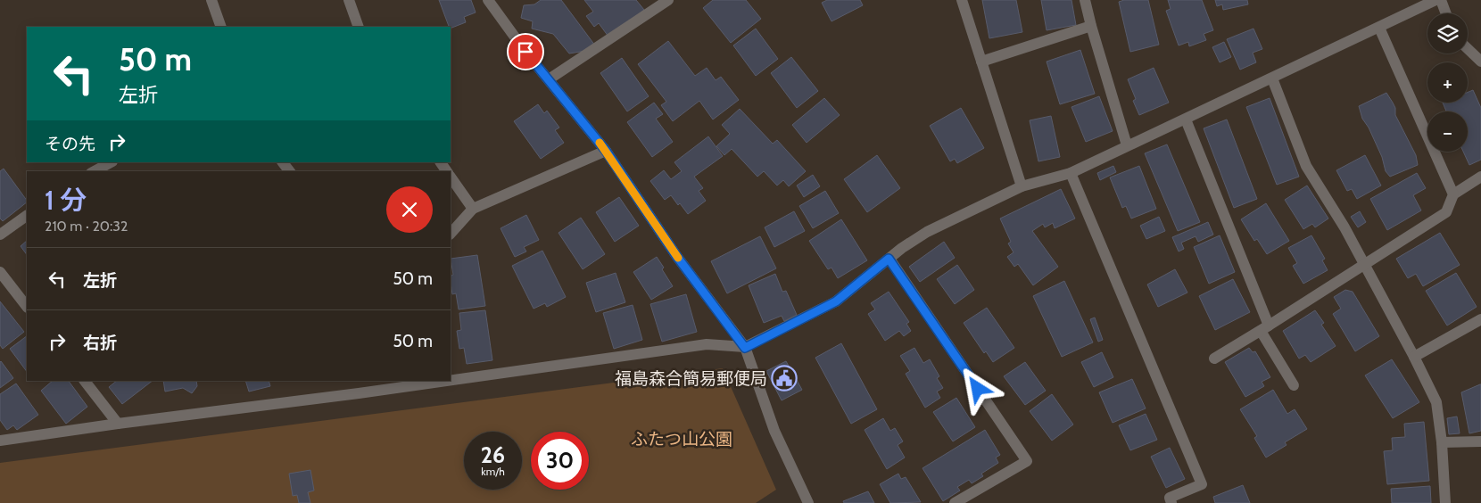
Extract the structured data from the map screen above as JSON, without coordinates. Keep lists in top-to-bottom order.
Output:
{
  "parks": ["ふたつ山公園"],
  "places": {
    "public building": ["福島森合簡易郵便局"]
  },
  "page": {
    "map_buttons": ["+", "−"],
    "turn": ["50 m", "左折"],
    "then": "その先",
    "heading": ["1 分", "210 m · 20:32"],
    "list": [
      {
        "name": "左折",
        "value": "50 m"
      },
      {
        "name": "右折",
        "value": "50 m"
      }
    ],
    "speed": "26 km/h",
    "limit": "30"
  }
}
